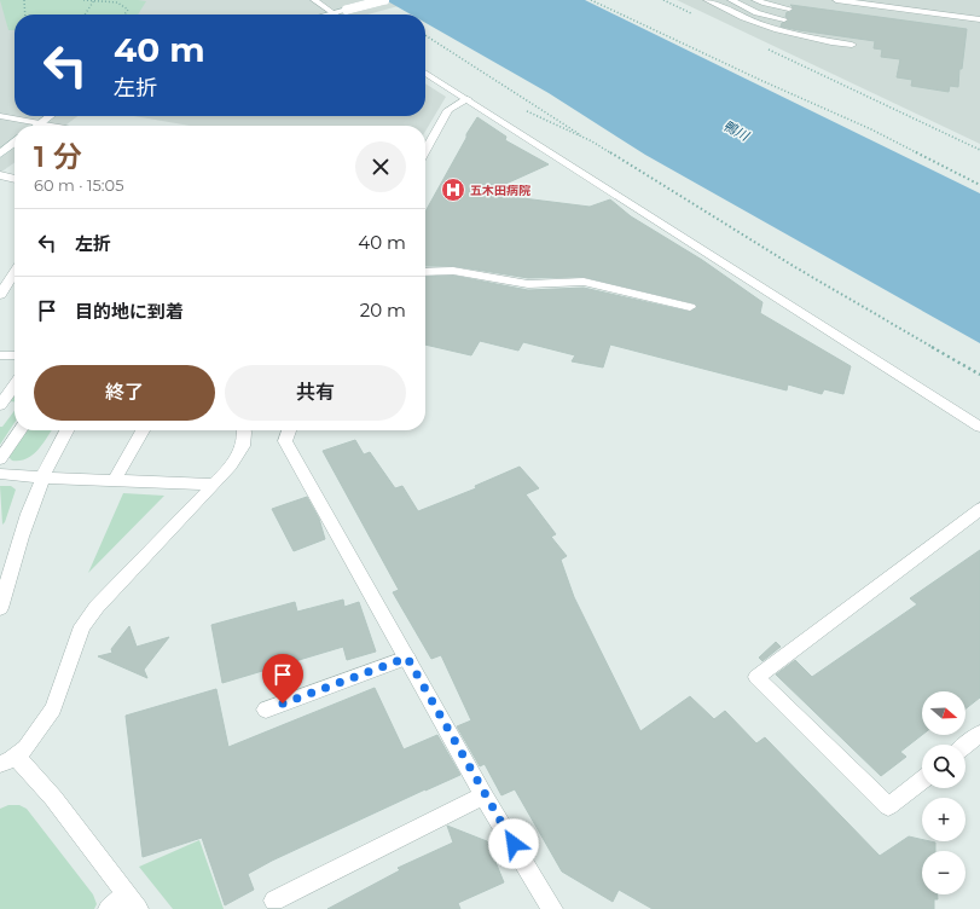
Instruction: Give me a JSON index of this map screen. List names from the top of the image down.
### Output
{
  "water": ["鴨川"],
  "places": {
    "hospital": ["五木田病院"]
  },
  "north": "right",
  "page": {
    "turn": ["40 m", "左折"],
    "heading": ["1 分", "60 m · 15:05"],
    "list": [
      {
        "name": "左折",
        "value": "40 m"
      },
      {
        "name": "目的地に到着",
        "value": "20 m"
      }
    ],
    "buttons": ["終了", "共有"],
    "map_buttons": ["+", "−"]
  }
}
